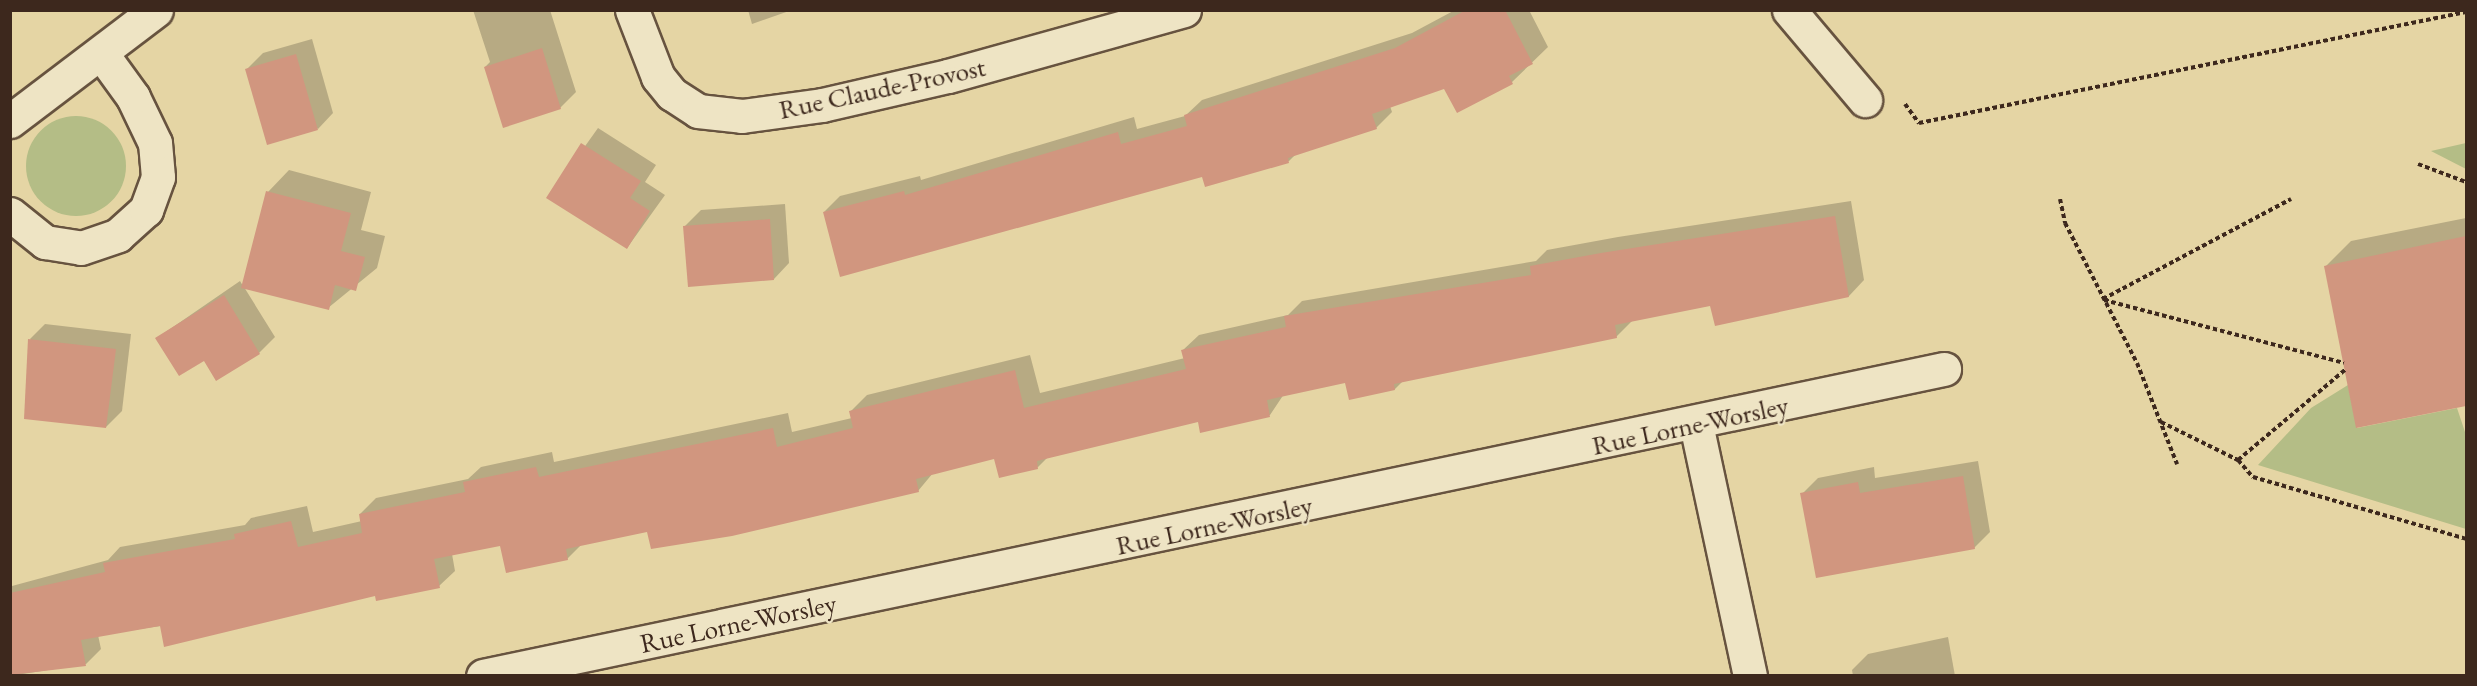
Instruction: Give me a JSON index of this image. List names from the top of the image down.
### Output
{
  "streets": {
    "street": ["Rue Claude-Provost", "Rue Lorne-Worsley"]
  }
}
